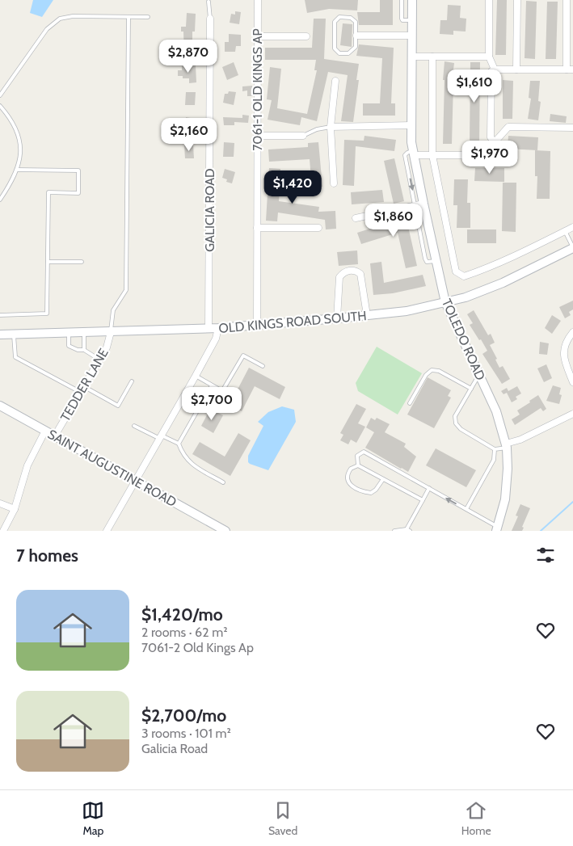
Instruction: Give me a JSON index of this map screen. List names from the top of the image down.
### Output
{
  "streets": {
    "street": [
      "7061-1 OLD KINGS AP",
      "GALICIA ROAD",
      "OLD KINGS ROAD SOUTH",
      "TOLEDO ROAD",
      "TEDDER LANE",
      "SAINT AUGUSTINE ROAD"
    ]
  },
  "crossings": [
    ["7061-1 OLD KINGS AP", "OLD KINGS ROAD SOUTH"],
    ["GALICIA ROAD", "OLD KINGS ROAD SOUTH"],
    ["OLD KINGS ROAD SOUTH", "TOLEDO ROAD"],
    ["OLD KINGS ROAD SOUTH", "TEDDER LANE"],
    ["TEDDER LANE", "SAINT AUGUSTINE ROAD"]
  ],
  "page": {
    "price": [
      "$2,870",
      "$1,610",
      "$2,160",
      "$1,970",
      "$1,420",
      "$1,860",
      "$2,700"
    ],
    "heading": "7 homes",
    "list": [
      {
        "name": "$1,420/mo",
        "note": "2 rooms · 62 m² · 7061-2 Old Kings Ap"
      },
      {
        "name": "$2,700/mo",
        "note": "3 rooms · 101 m² · Galicia Road"
      }
    ],
    "tabs": ["Map", "Saved", "Home"]
  }
}
